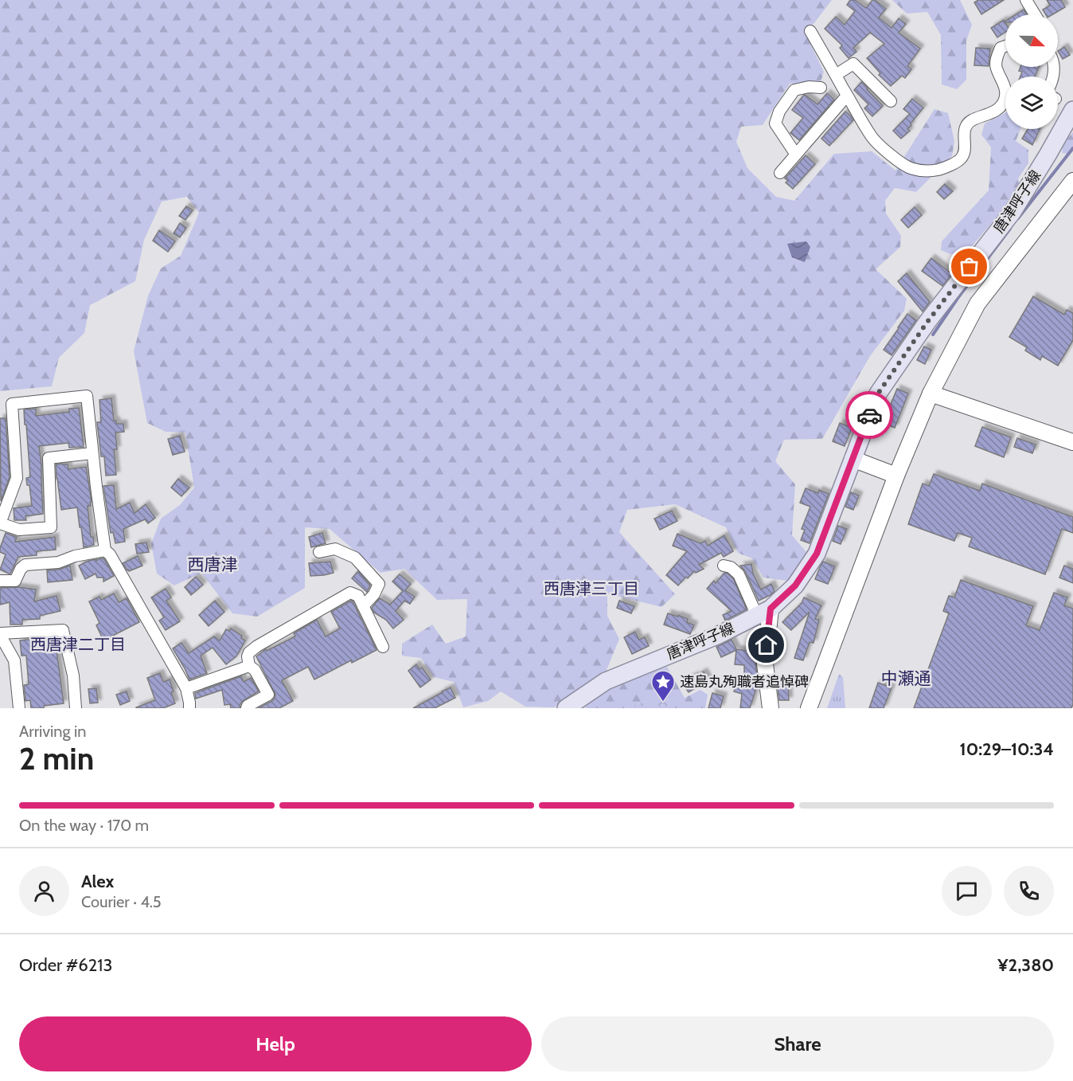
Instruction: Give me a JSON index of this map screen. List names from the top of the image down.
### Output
{
  "streets": {
    "main road": ["唐津呼子線"]
  },
  "districts": [
    "西唐津",
    "西唐津三丁目",
    "西唐津二丁目",
    "中瀬通"
  ],
  "places": {
    "place": ["速島丸殉職者追悼碑"]
  },
  "north": "right",
  "page": {
    "heading": ["2 min", "Arriving in", "10:29–10:34"],
    "panel": [
      "Alex",
      "Courier · 4.5",
      "Order #6213",
      "¥2,380"
    ],
    "bar": "On the way · 170 m",
    "buttons": ["Help", "Share"]
  }
}
